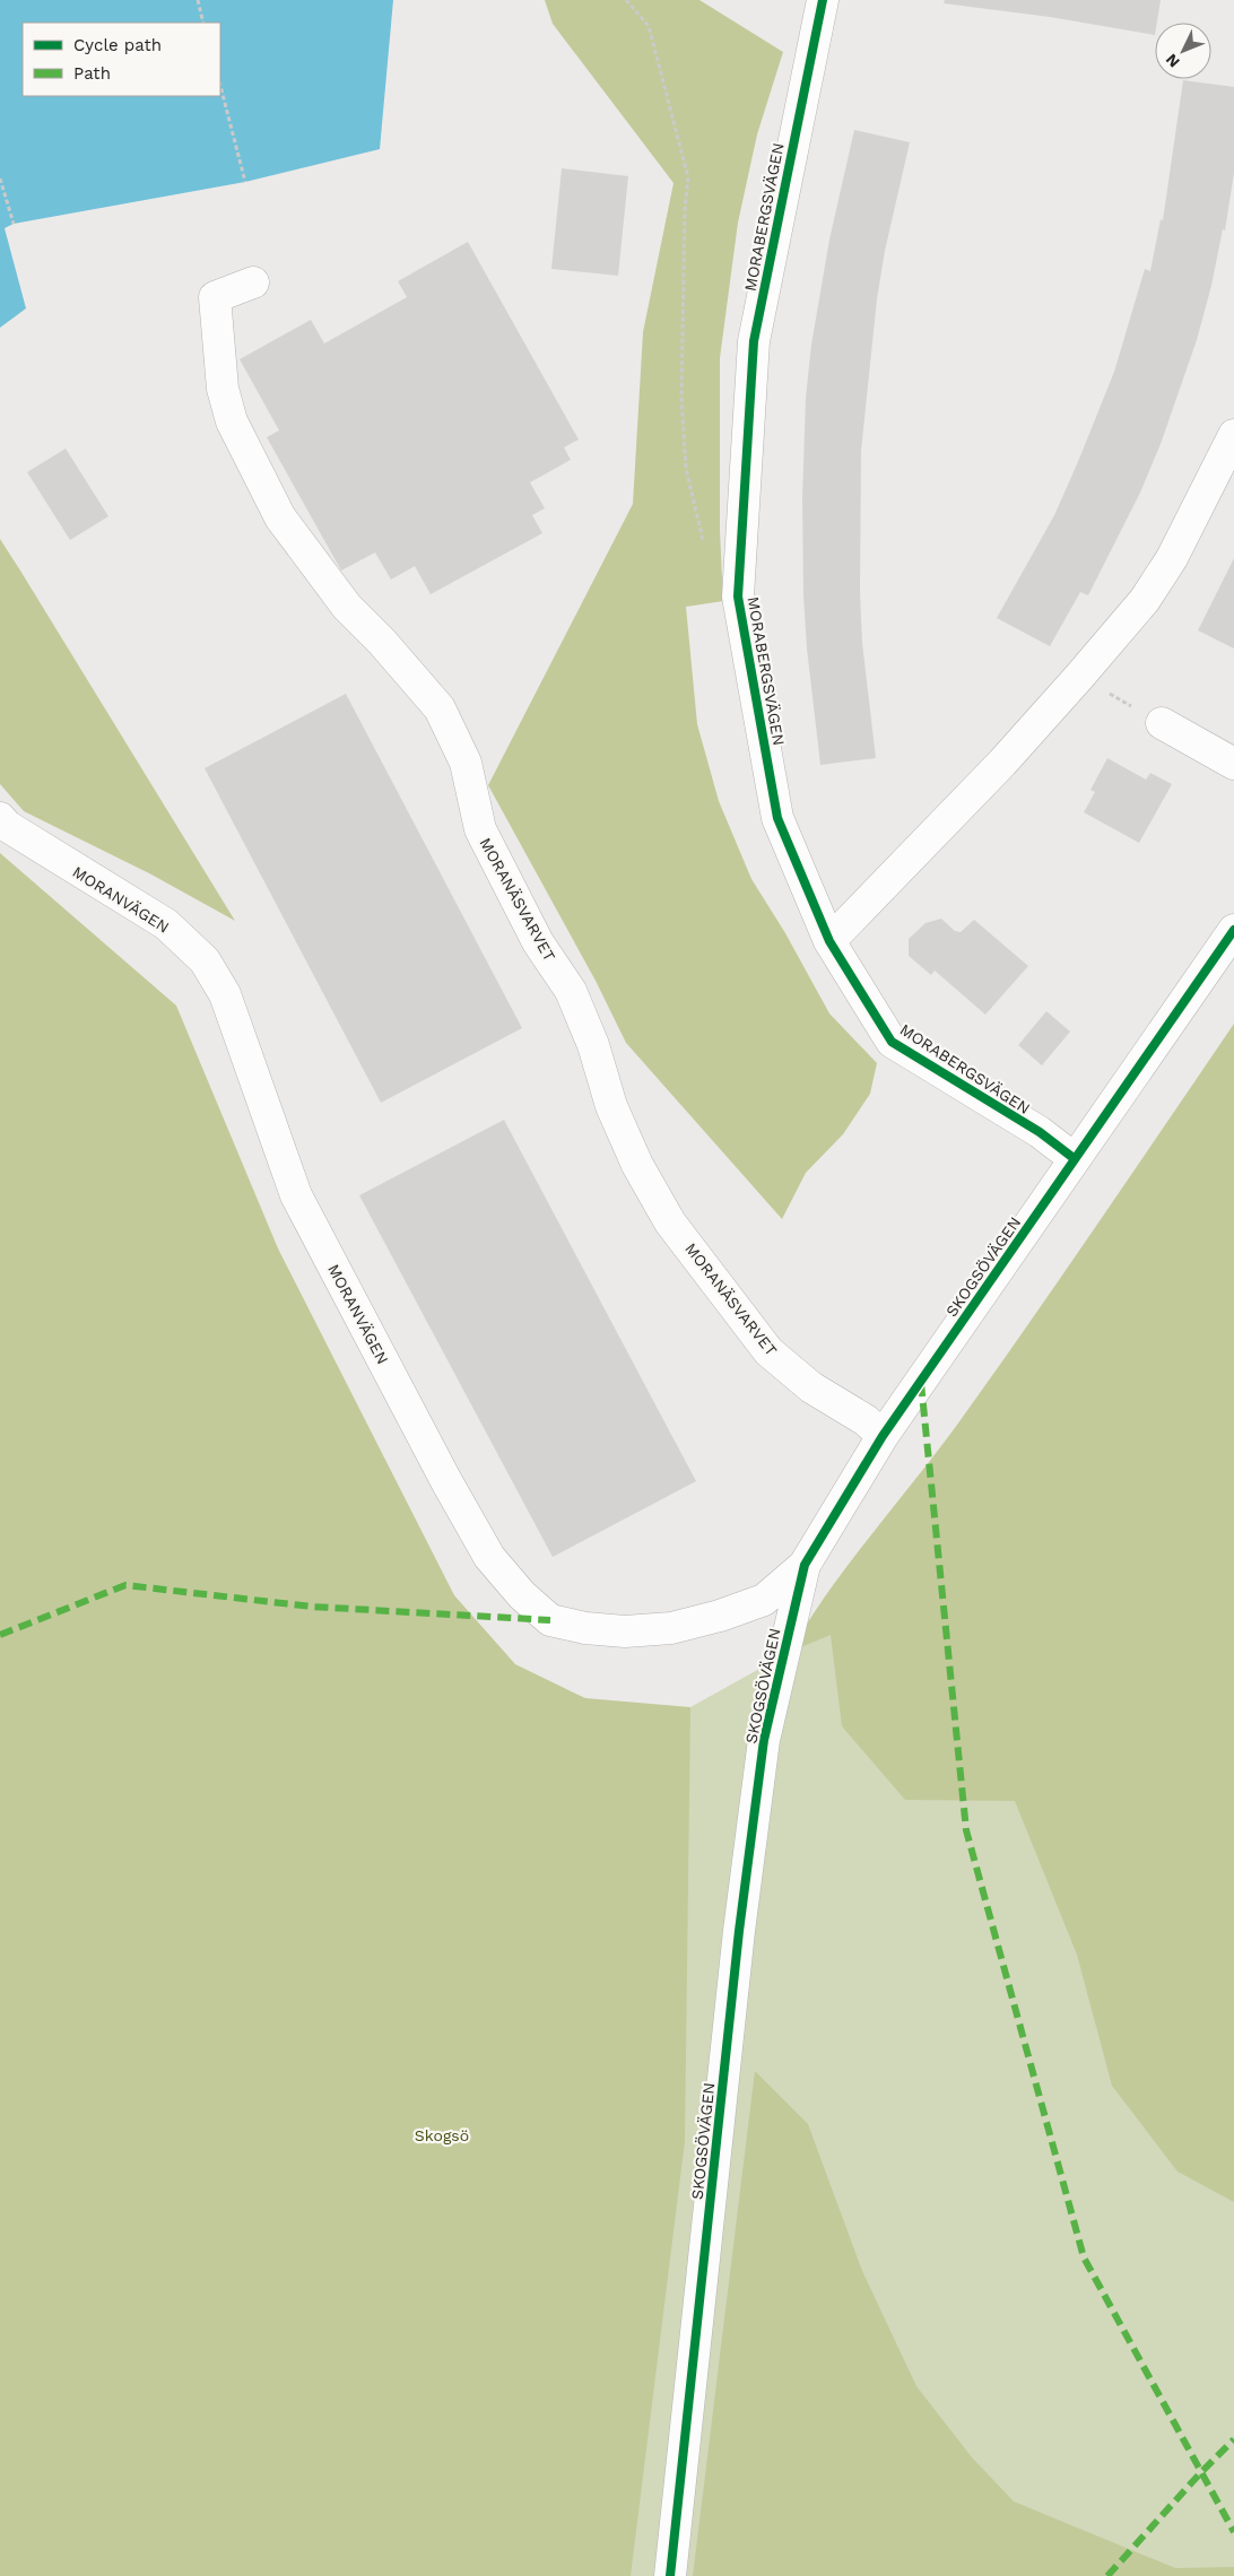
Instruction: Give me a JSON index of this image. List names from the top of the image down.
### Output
{
  "streets": {
    "street": [
      "MORABERGSVÄGEN",
      "MORANVÄGEN",
      "MORANÄSVARVET",
      "SKOGSÖVÄGEN"
    ]
  },
  "crossings": [
    ["MORABERGSVÄGEN", "SKOGSÖVÄGEN"],
    ["MORANVÄGEN", "SKOGSÖVÄGEN"],
    ["MORANÄSVARVET", "SKOGSÖVÄGEN"]
  ],
  "parks": ["Skogsö"],
  "legend": ["Cycle path", "Path"],
  "north": "bottom left"
}
